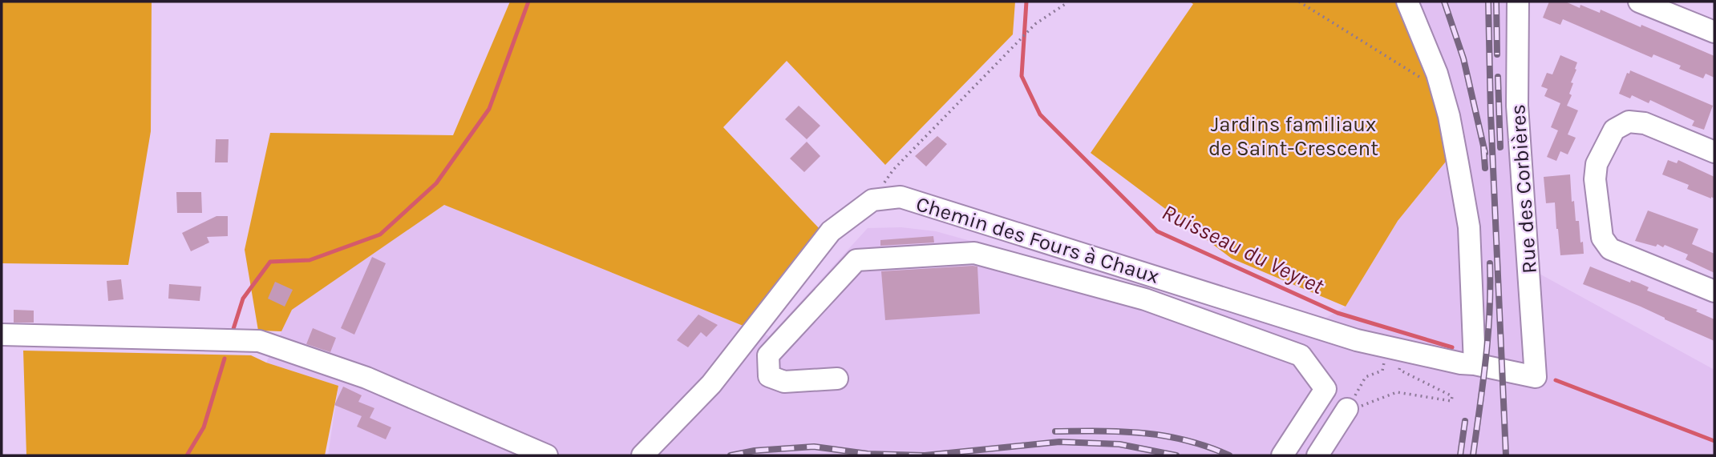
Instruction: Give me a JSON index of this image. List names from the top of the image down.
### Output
{
  "streets": {
    "street": ["Rue des Corbières", "Chemin des Fours à Chaux"]
  },
  "crossings": [
    ["Rue des Corbières", "Chemin des Fours à Chaux"]
  ],
  "water": ["Ruisseau du Veyret"],
  "parks": ["Jardins familiaux de Saint-Crescent"]
}
